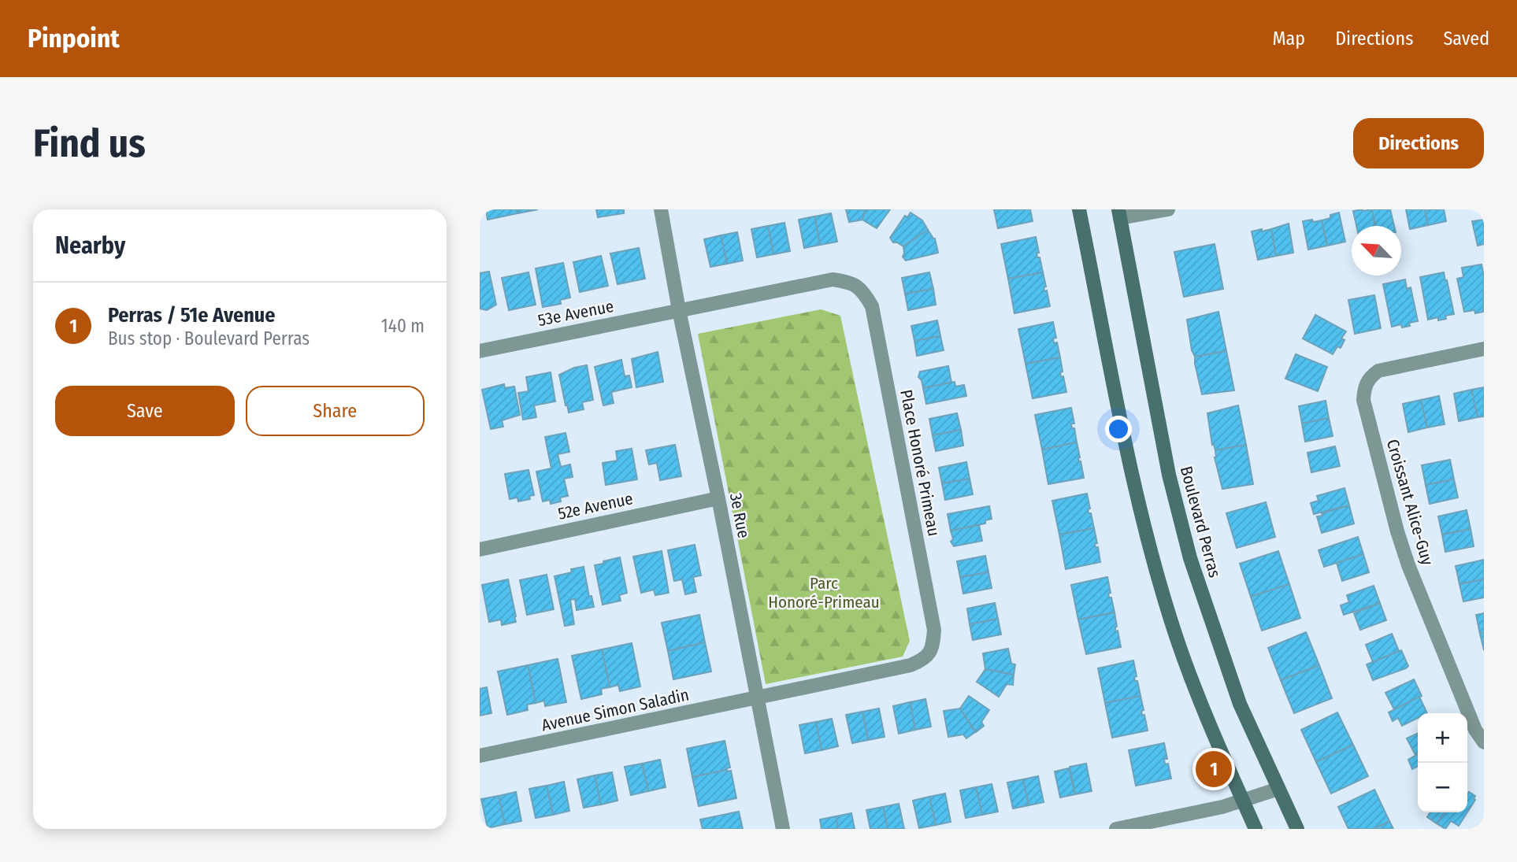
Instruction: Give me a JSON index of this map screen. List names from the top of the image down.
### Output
{
  "streets": {
    "main road": ["Boulevard Perras"],
    "street": [
      "53e Avenue",
      "Place Honoré Primeau",
      "Croissant Alice-Guy",
      "52e Avenue",
      "3e Rue",
      "Avenue Simon Saladin"
    ]
  },
  "crossings": [
    ["53e Avenue", "Place Honoré Primeau"],
    ["53e Avenue", "3e Rue"],
    ["Place Honoré Primeau", "3e Rue"],
    ["Place Honoré Primeau", "Avenue Simon Saladin"],
    ["52e Avenue", "3e Rue"],
    ["3e Rue", "Avenue Simon Saladin"]
  ],
  "parks": ["Parc Honoré-Primeau"],
  "north": "top left",
  "page": {
    "header": "Pinpoint",
    "nav": ["Map", "Directions", "Saved"],
    "buttons": [
      "Directions",
      ["Save", "Share"]
    ],
    "title": "Find us",
    "heading": "Nearby",
    "list": [
      {
        "mark": "1",
        "name": "Perras / 51e Avenue",
        "note": "Bus stop · Boulevard Perras",
        "value": "140 m"
      }
    ],
    "map_buttons": ["+", "−"],
    "pins": "1"
  }
}
